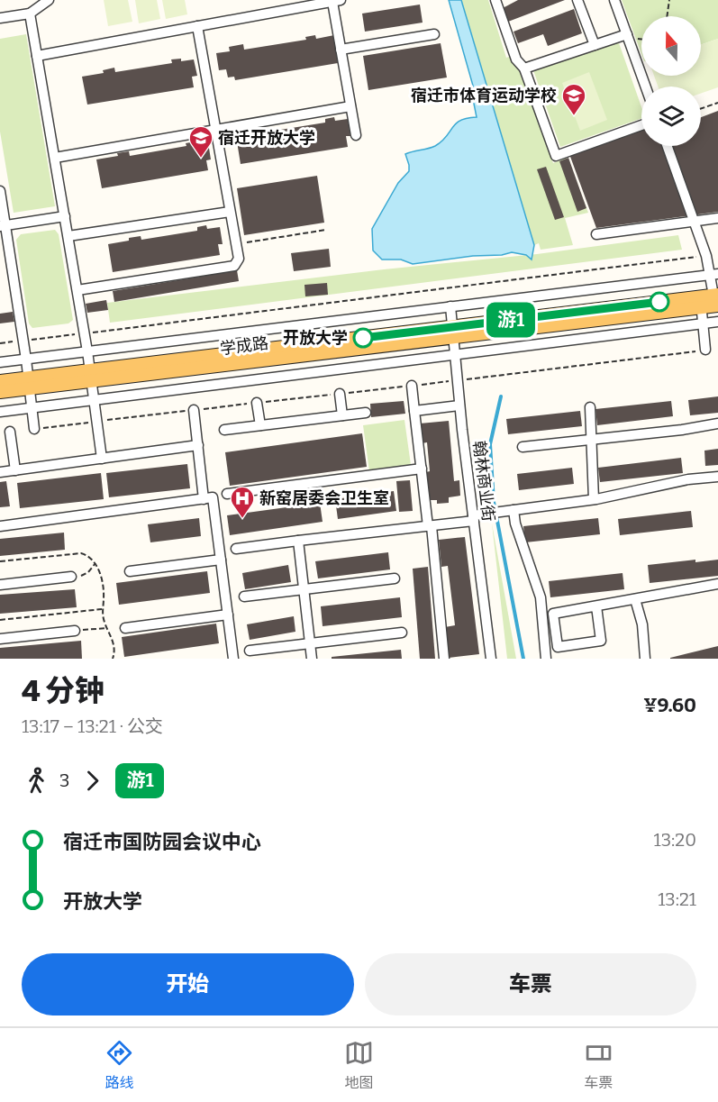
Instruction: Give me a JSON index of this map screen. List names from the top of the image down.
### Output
{
  "streets": {
    "main road": ["学成路"],
    "street": ["翰林商业街"]
  },
  "crossings": [
    ["学成路", "翰林商业街"]
  ],
  "places": {
    "school or university": ["宿迁市体育运动学校", "宿迁开放大学"],
    "other": ["开放大学"],
    "hospital": ["新窑居委会卫生室"]
  },
  "lines": ["bus line 游1"],
  "north": "top",
  "page": {
    "on_map": "游1",
    "heading": ["4 分钟", "13:17 – 13:21 · 公交", "¥9.60"],
    "legs": ["3", "游1"],
    "list": [
      {
        "name": "宿迁市国防园会议中心",
        "value": "13:20"
      },
      {
        "name": "开放大学",
        "value": "13:21"
      }
    ],
    "buttons": ["开始", "车票"],
    "tabs": ["路线", "地图", "车票"]
  }
}
